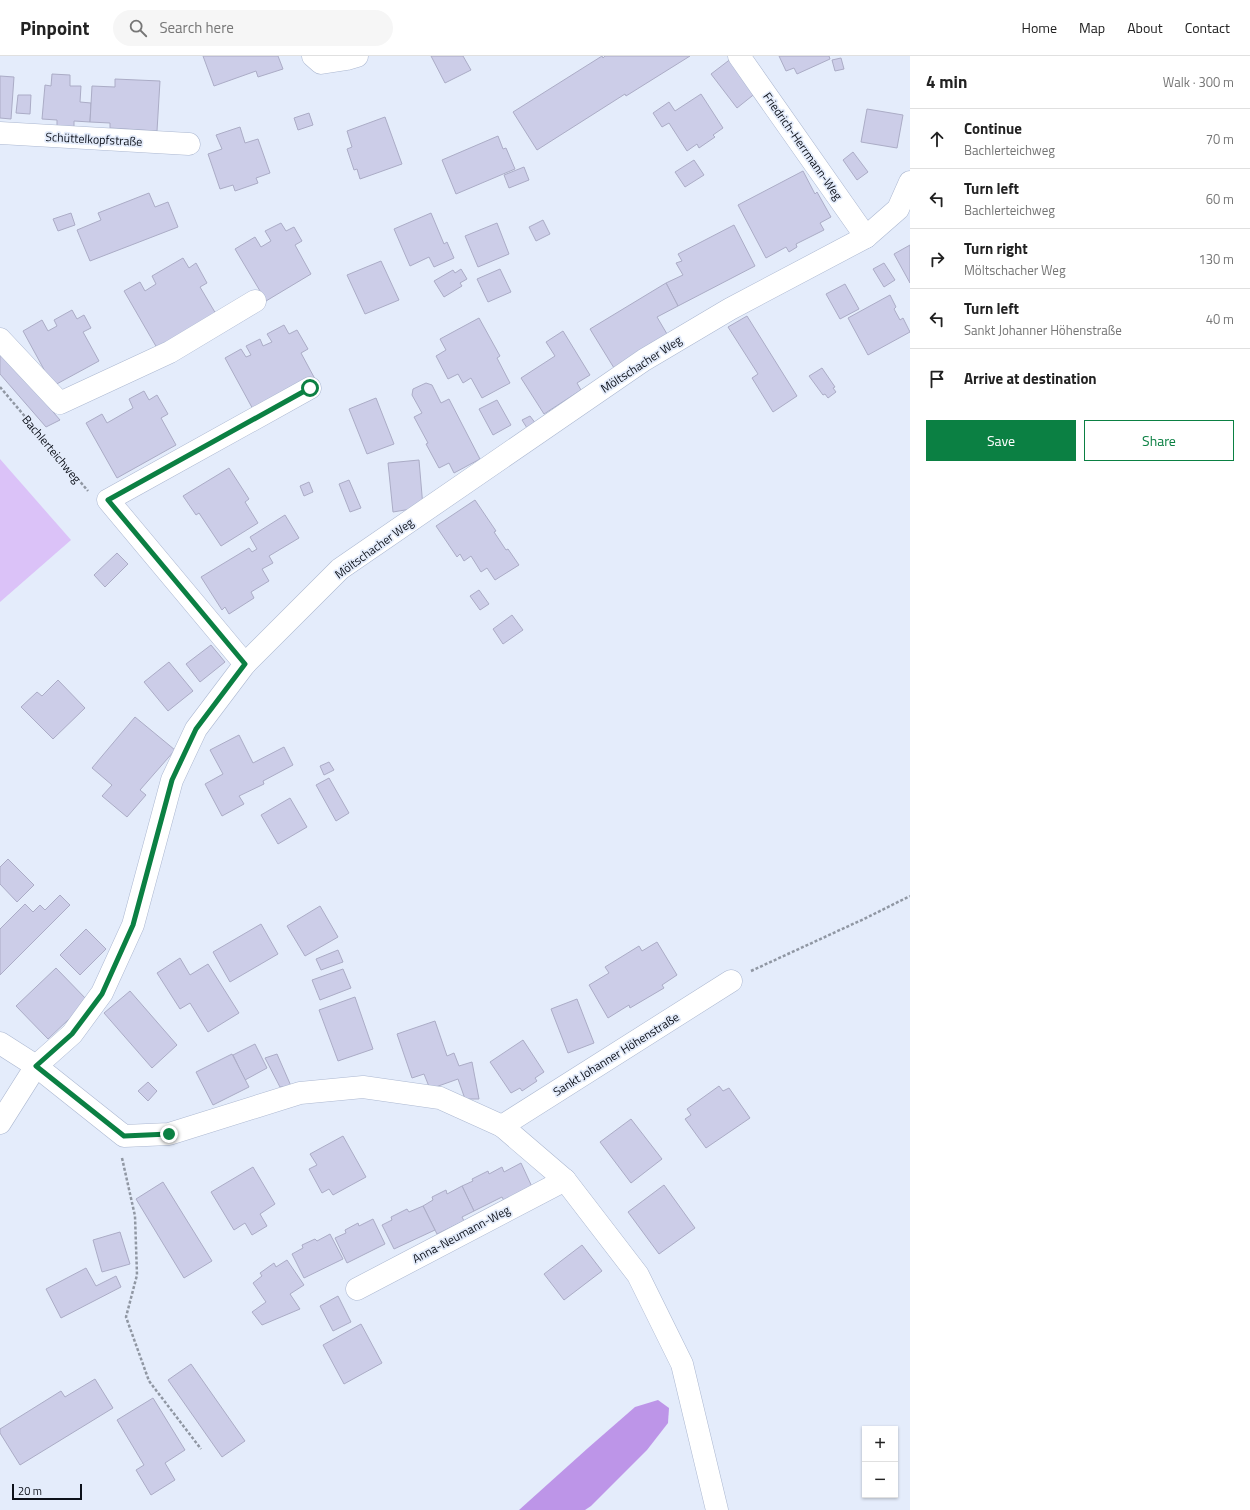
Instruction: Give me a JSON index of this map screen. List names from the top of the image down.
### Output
{
  "streets": {
    "street": [
      "Schüttelkopfstraße",
      "Friedrich-Herrmann-Weg",
      "Möltschacher Weg",
      "Sankt Johanner Höhenstraße",
      "Anna-Neumann-Weg"
    ],
    "path": ["Bachlerteichweg"]
  },
  "crossings": [
    ["Friedrich-Herrmann-Weg", "Möltschacher Weg"]
  ],
  "scale_bar": "20 m",
  "page": {
    "header": "Pinpoint",
    "search": "Search here",
    "nav": [
      "Home",
      "Map",
      "About",
      "Contact"
    ],
    "heading": ["4 min", "Walk · 300 m"],
    "list": [
      ["Continue", "Bachlerteichweg", "70 m"],
      ["Turn left", "Bachlerteichweg", "60 m"],
      ["Turn right", "Möltschacher Weg", "130 m"],
      ["Turn left", "Sankt Johanner Höhenstraße", "40 m"],
      "Arrive at destination"
    ],
    "buttons": ["Save", "Share"],
    "map_buttons": ["+", "−"],
    "scale": "20 m"
  }
}
